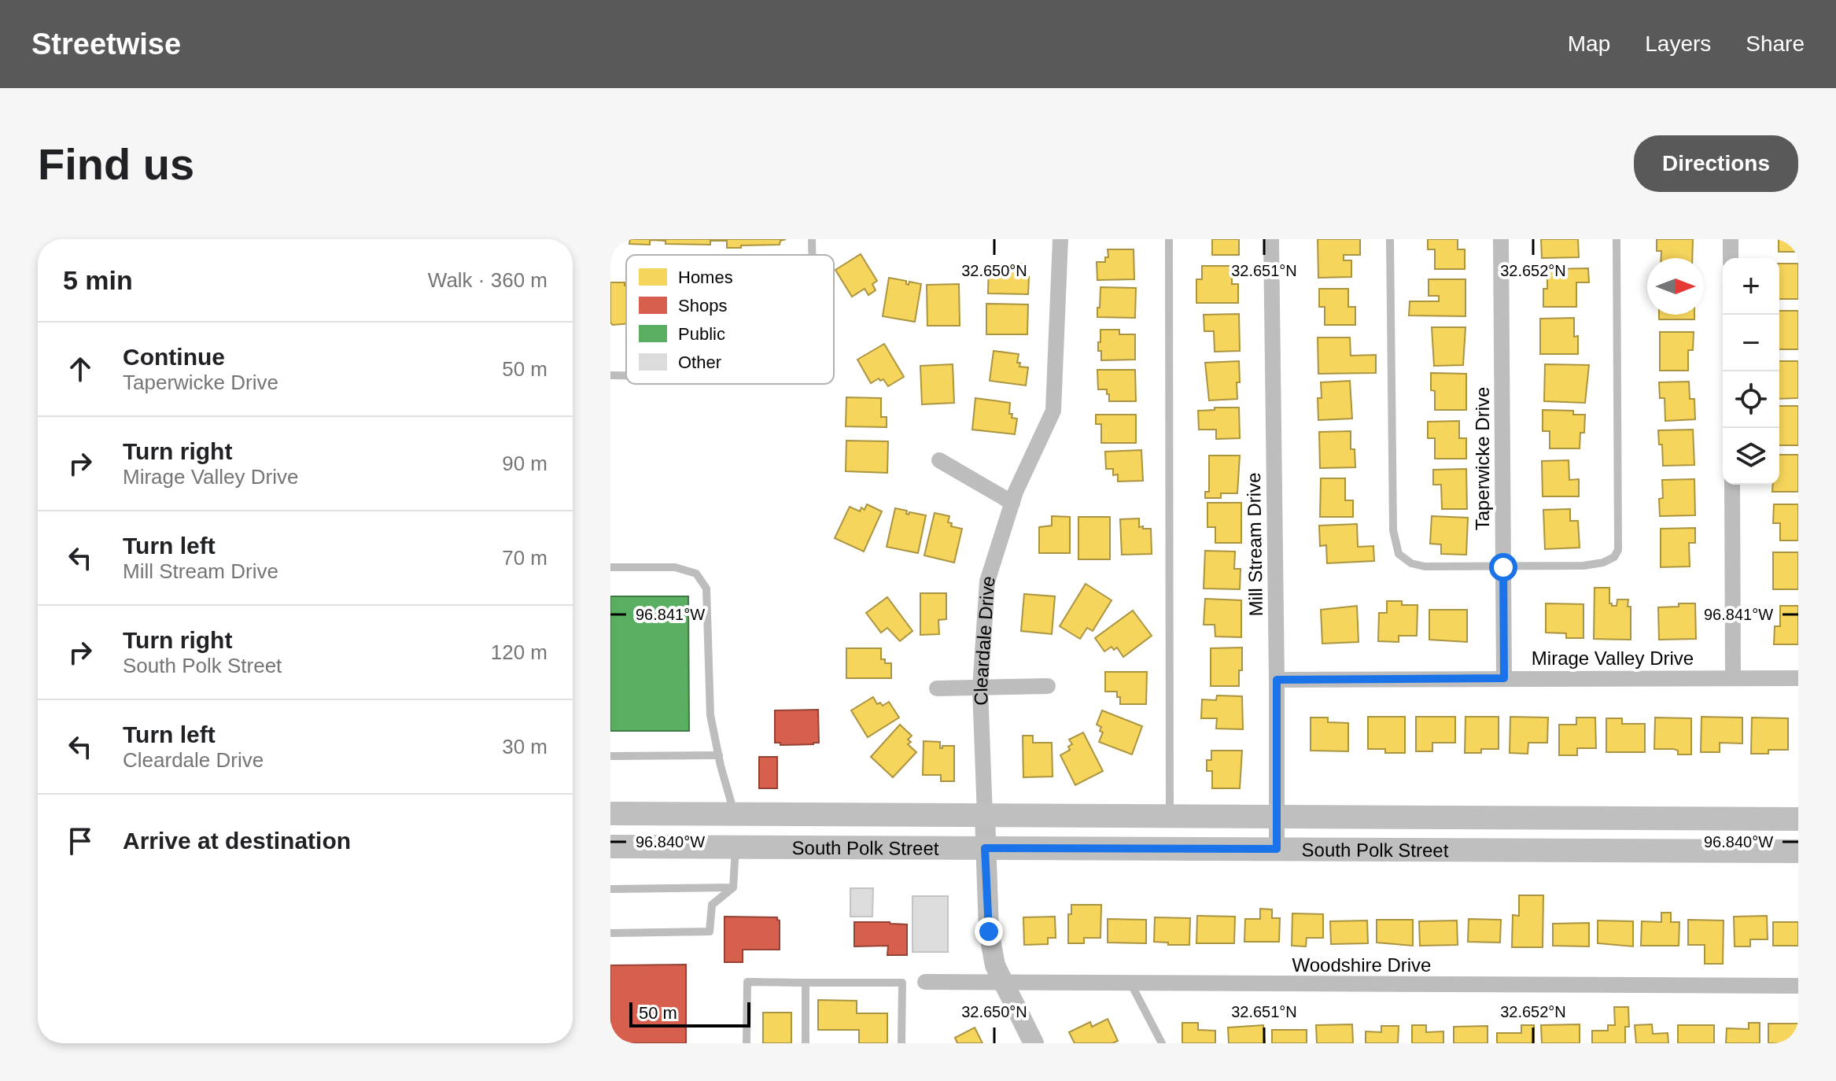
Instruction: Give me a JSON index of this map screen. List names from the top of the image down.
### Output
{
  "streets": {
    "main road": ["South Polk Street"],
    "street": [
      "Taperwicke Drive",
      "Mill Stream Drive",
      "Cleardale Drive",
      "Mirage Valley Drive",
      "Woodshire Drive"
    ]
  },
  "crossings": [
    ["Taperwicke Drive", "Mirage Valley Drive"],
    ["Mill Stream Drive", "Mirage Valley Drive"],
    ["Mill Stream Drive", "South Polk Street"],
    ["Cleardale Drive", "South Polk Street"],
    ["Cleardale Drive", "Woodshire Drive"]
  ],
  "legend": [
    "Homes",
    "Shops",
    "Public",
    "Other"
  ],
  "scale_bar": "50 m",
  "north": "right",
  "page": {
    "header": "Streetwise",
    "nav": ["Map", "Layers", "Share"],
    "buttons": "Directions",
    "title": "Find us",
    "heading": ["5 min", "Walk · 360 m"],
    "map_buttons": ["+", "−"],
    "list": [
      ["Continue", "Taperwicke Drive", "50 m"],
      ["Turn right", "Mirage Valley Drive", "90 m"],
      ["Turn left", "Mill Stream Drive", "70 m"],
      ["Turn right", "South Polk Street", "120 m"],
      ["Turn left", "Cleardale Drive", "30 m"],
      "Arrive at destination"
    ],
    "scale": "50 m"
  },
  "coordinates": [
    "32.650°N",
    "32.651°N",
    "32.652°N",
    "96.841°W",
    "96.840°W"
  ]
}
